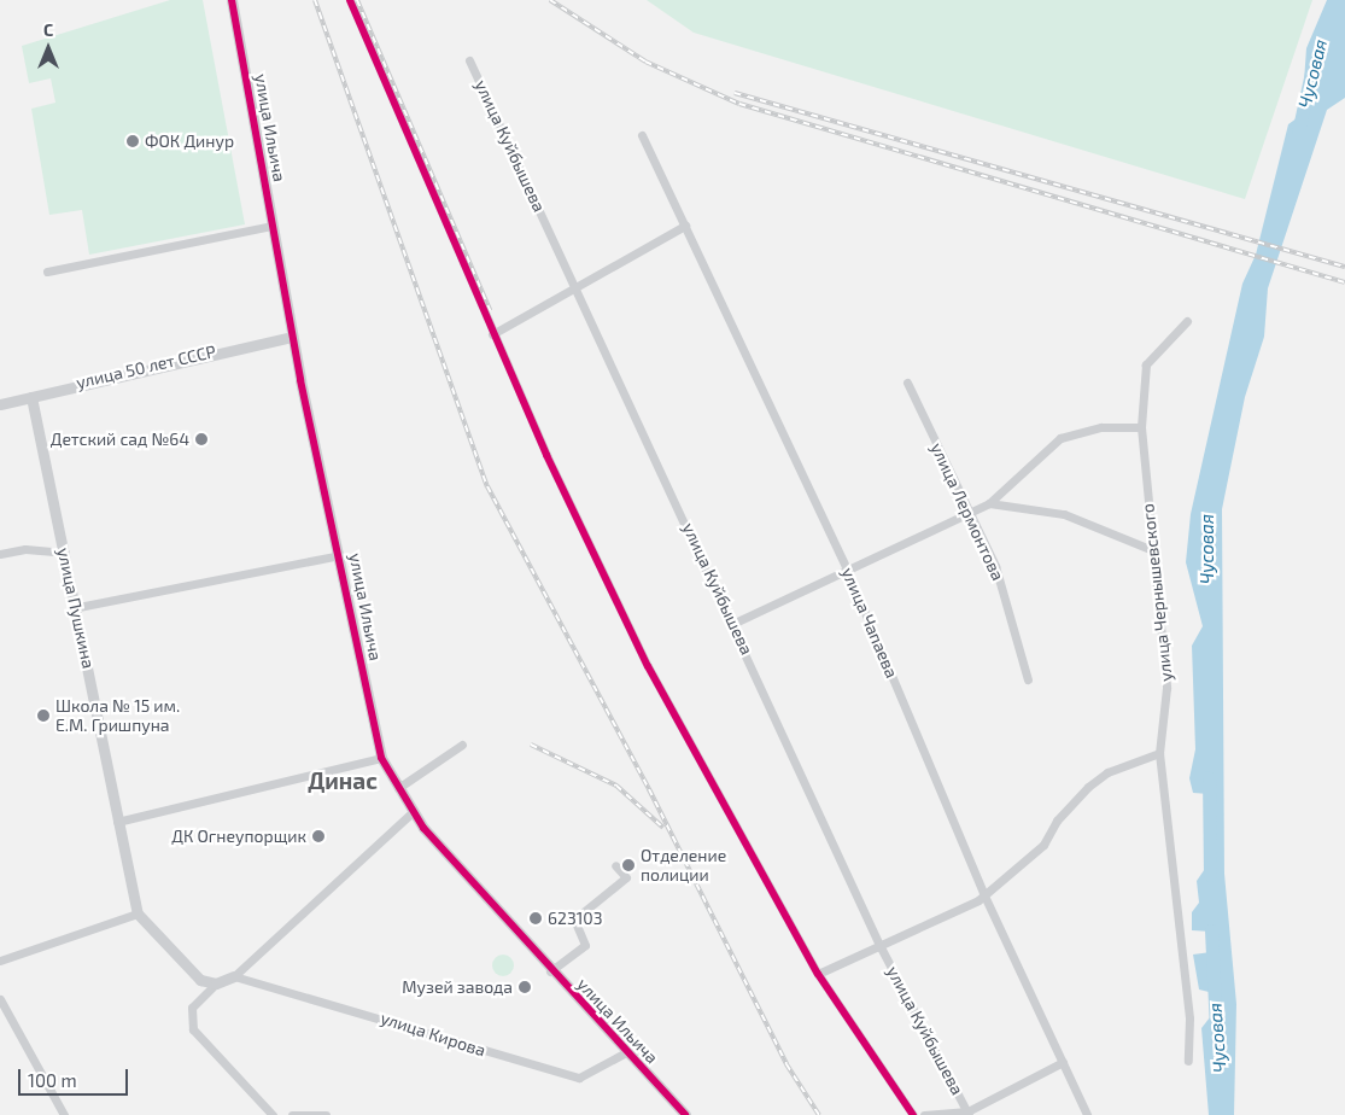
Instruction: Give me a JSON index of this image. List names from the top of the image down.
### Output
{
  "streets": {
    "street": [
      "улица Ильича",
      "улица Куйбышева",
      "улица 50 лет СССР",
      "улица Лермонтова",
      "улица Чернышевского",
      "улица Пушкина",
      "улица Чапаева",
      "улица Кирова"
    ]
  },
  "crossings": [
    ["улица Ильича", "улица 50 лет СССР"],
    ["улица Ильича", "улица Кирова"],
    ["улица 50 лет СССР", "улица Пушкина"]
  ],
  "districts": ["Динас"],
  "water": ["Чусовая"],
  "places": [
    "ФОК Динур",
    "Детский сад №64",
    "Школа № 15 им. Е.М. Гришпуна",
    "ДК Огнеупорщик",
    "Отделение полиции",
    "623103",
    "Музей завода"
  ],
  "scale_bar": "100 m",
  "north": "top"
}
